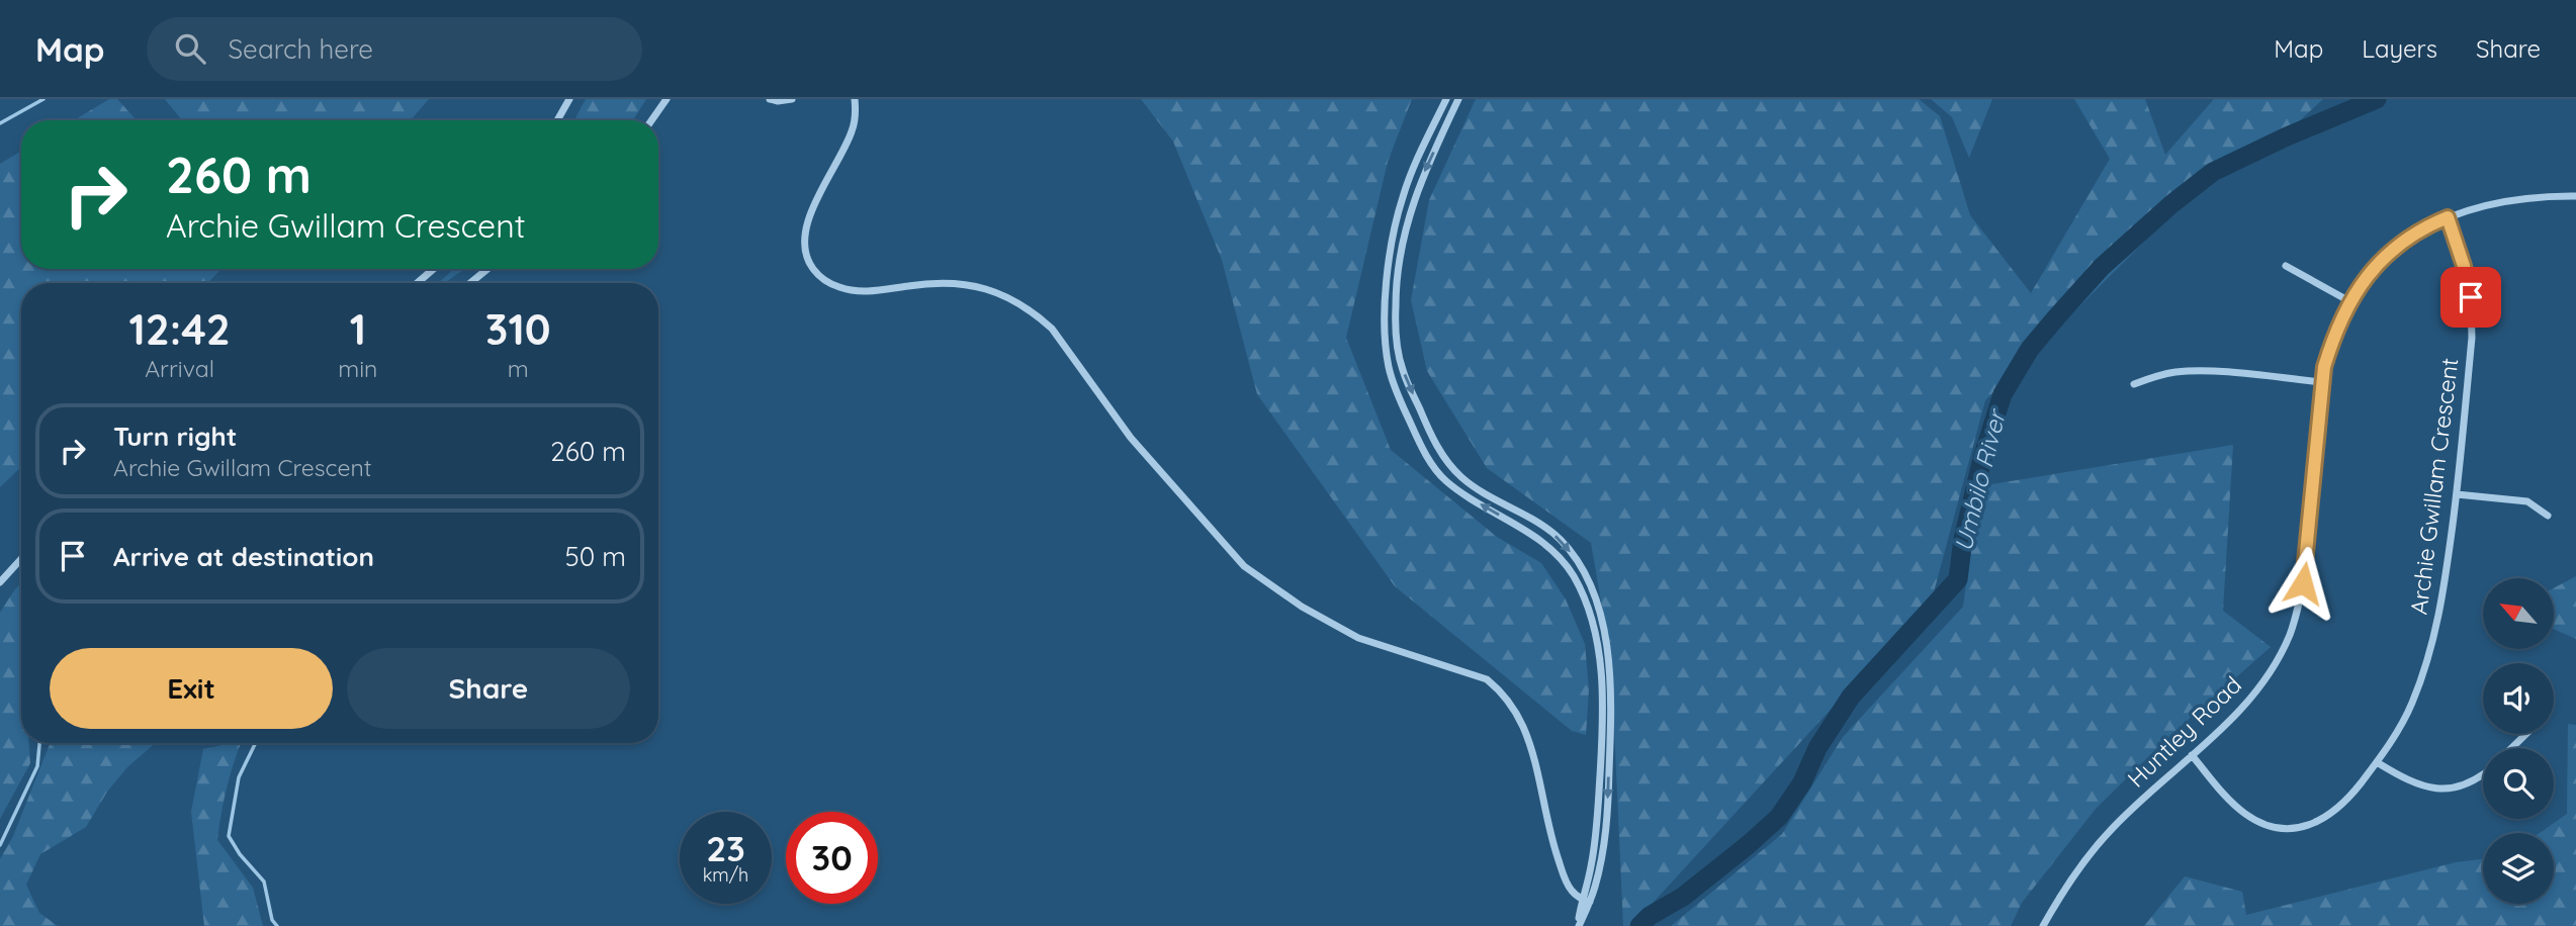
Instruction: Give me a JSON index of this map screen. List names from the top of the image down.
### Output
{
  "streets": {
    "street": ["Archie Gwillam Crescent", "Huntley Road"]
  },
  "crossings": [
    ["Archie Gwillam Crescent", "Huntley Road"]
  ],
  "water": ["Umbilo River"],
  "north": "top left",
  "page": {
    "header": "Map",
    "search": "Search here",
    "nav": ["Map", "Layers", "Share"],
    "turn": ["260 m", "Archie Gwillam Crescent"],
    "eta": [
      "12:42",
      "Arrival",
      "1",
      "min",
      "310",
      "m"
    ],
    "list": [
      {
        "name": "Turn right",
        "note": "Archie Gwillam Crescent",
        "value": "260 m"
      },
      {
        "name": "Arrive at destination",
        "value": "50 m"
      }
    ],
    "buttons": ["Exit", "Share"],
    "speed": "23 km/h",
    "limit": "30"
  }
}
